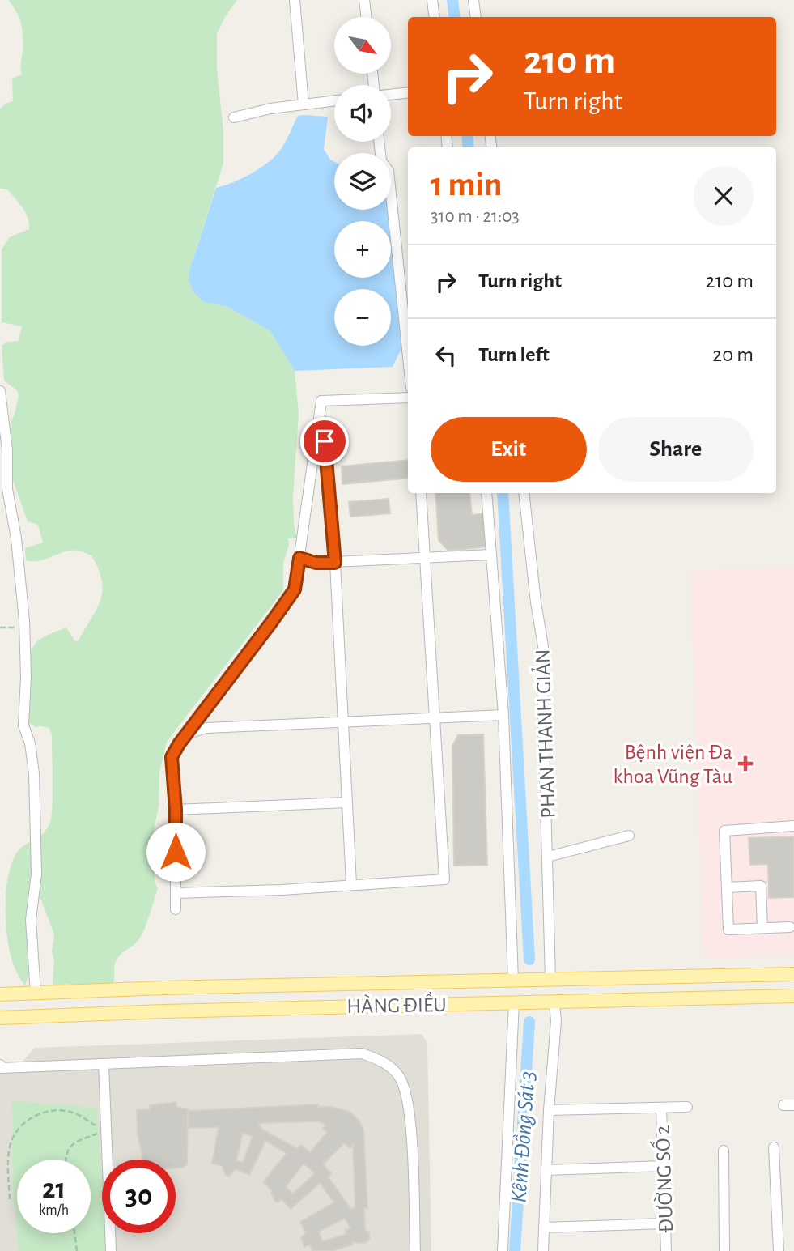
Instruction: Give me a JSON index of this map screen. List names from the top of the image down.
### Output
{
  "streets": {
    "main road": ["HÀNG ĐIỀU"],
    "street": ["PHAN THANH GIẢN", "ĐƯỜNG SỐ 2"]
  },
  "crossings": [
    ["PHAN THANH GIẢN", "HÀNG ĐIỀU"]
  ],
  "water": ["Kênh Đồng Sát 3"],
  "places": {
    "health": ["Bệnh viện Đa khoa Vũng Tàu"]
  },
  "north": "bottom right",
  "page": {
    "map_buttons": ["+", "−"],
    "turn": ["210 m", "Turn right"],
    "heading": ["1 min", "310 m · 21:03"],
    "list": [
      {
        "name": "Turn right",
        "value": "210 m"
      },
      {
        "name": "Turn left",
        "value": "20 m"
      }
    ],
    "buttons": ["Exit", "Share"],
    "speed": "21 km/h",
    "limit": "30"
  }
}
